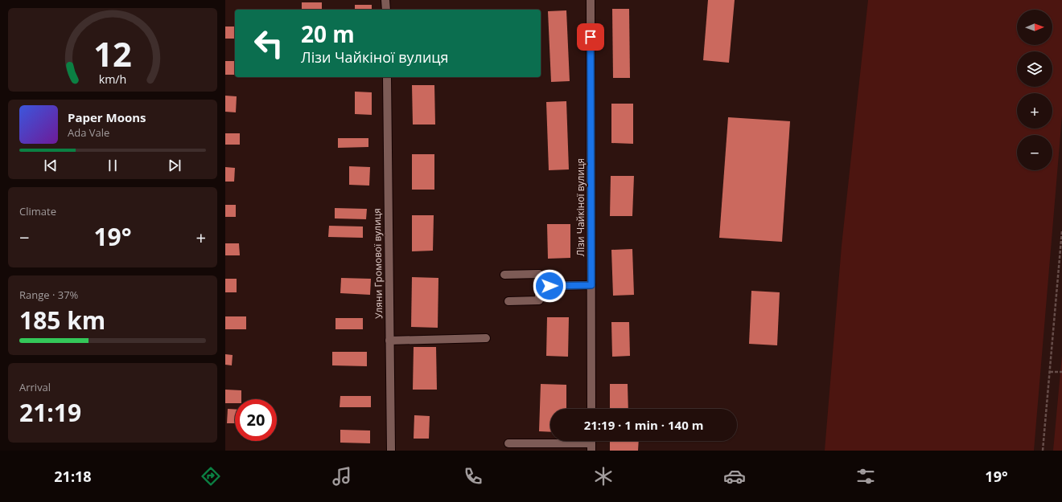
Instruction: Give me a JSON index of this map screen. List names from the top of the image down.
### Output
{
  "streets": {
    "street": ["Лізи Чайкіної вулиця", "Уляни Громової вулиця"]
  },
  "north": "right",
  "page": {
    "map_buttons": ["+", "−"],
    "turn": ["20 m", "Лізи Чайкіної вулиця"],
    "song": ["Paper Moons", "Ada Vale"],
    "tile": [
      "Climate",
      ["Range · 37%", "185 km"],
      ["Arrival", "21:19"]
    ],
    "heat": ["−", "19°", "+"],
    "limit": "20",
    "trip": "21:19 · 1 min · 140 m",
    "tabs": ["21:18", "19°"],
    "gauge": ["12", "km/h"]
  }
}
